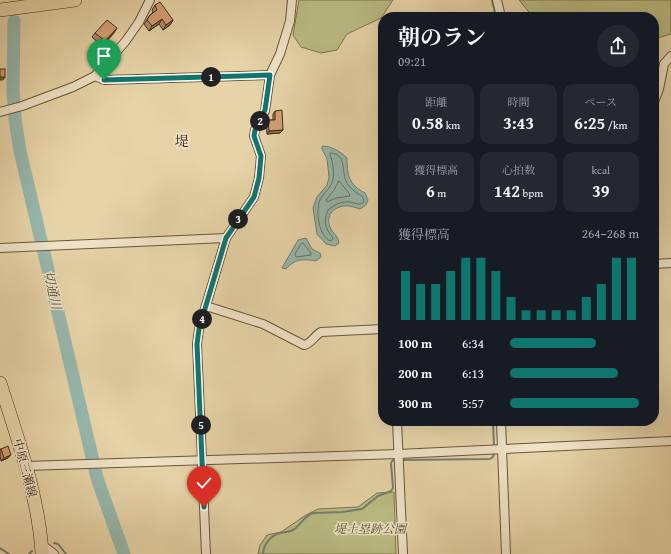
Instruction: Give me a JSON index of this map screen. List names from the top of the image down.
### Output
{
  "streets": {
    "main road": ["中原三瀬線"]
  },
  "districts": ["堤"],
  "water": ["切通川"],
  "parks": ["堤土塁跡公園"],
  "page": {
    "heading": ["朝のラン", "09:21"],
    "pins": [
      "1",
      "2",
      "3",
      "4",
      "5"
    ],
    "stats": [
      ["距離", "0.58 km"],
      ["時間", "3:43"],
      ["ペース", "6:25 /km"],
      ["獲得標高", "6 m"],
      ["心拍数", "142 bpm"],
      ["kcal", "39"]
    ],
    "chart": ["獲得標高", "264–268 m"],
    "list": [
      {
        "name": "100 m",
        "note": "6:34"
      },
      {
        "name": "200 m",
        "note": "6:13"
      },
      {
        "name": "300 m",
        "note": "5:57"
      }
    ]
  }
}
